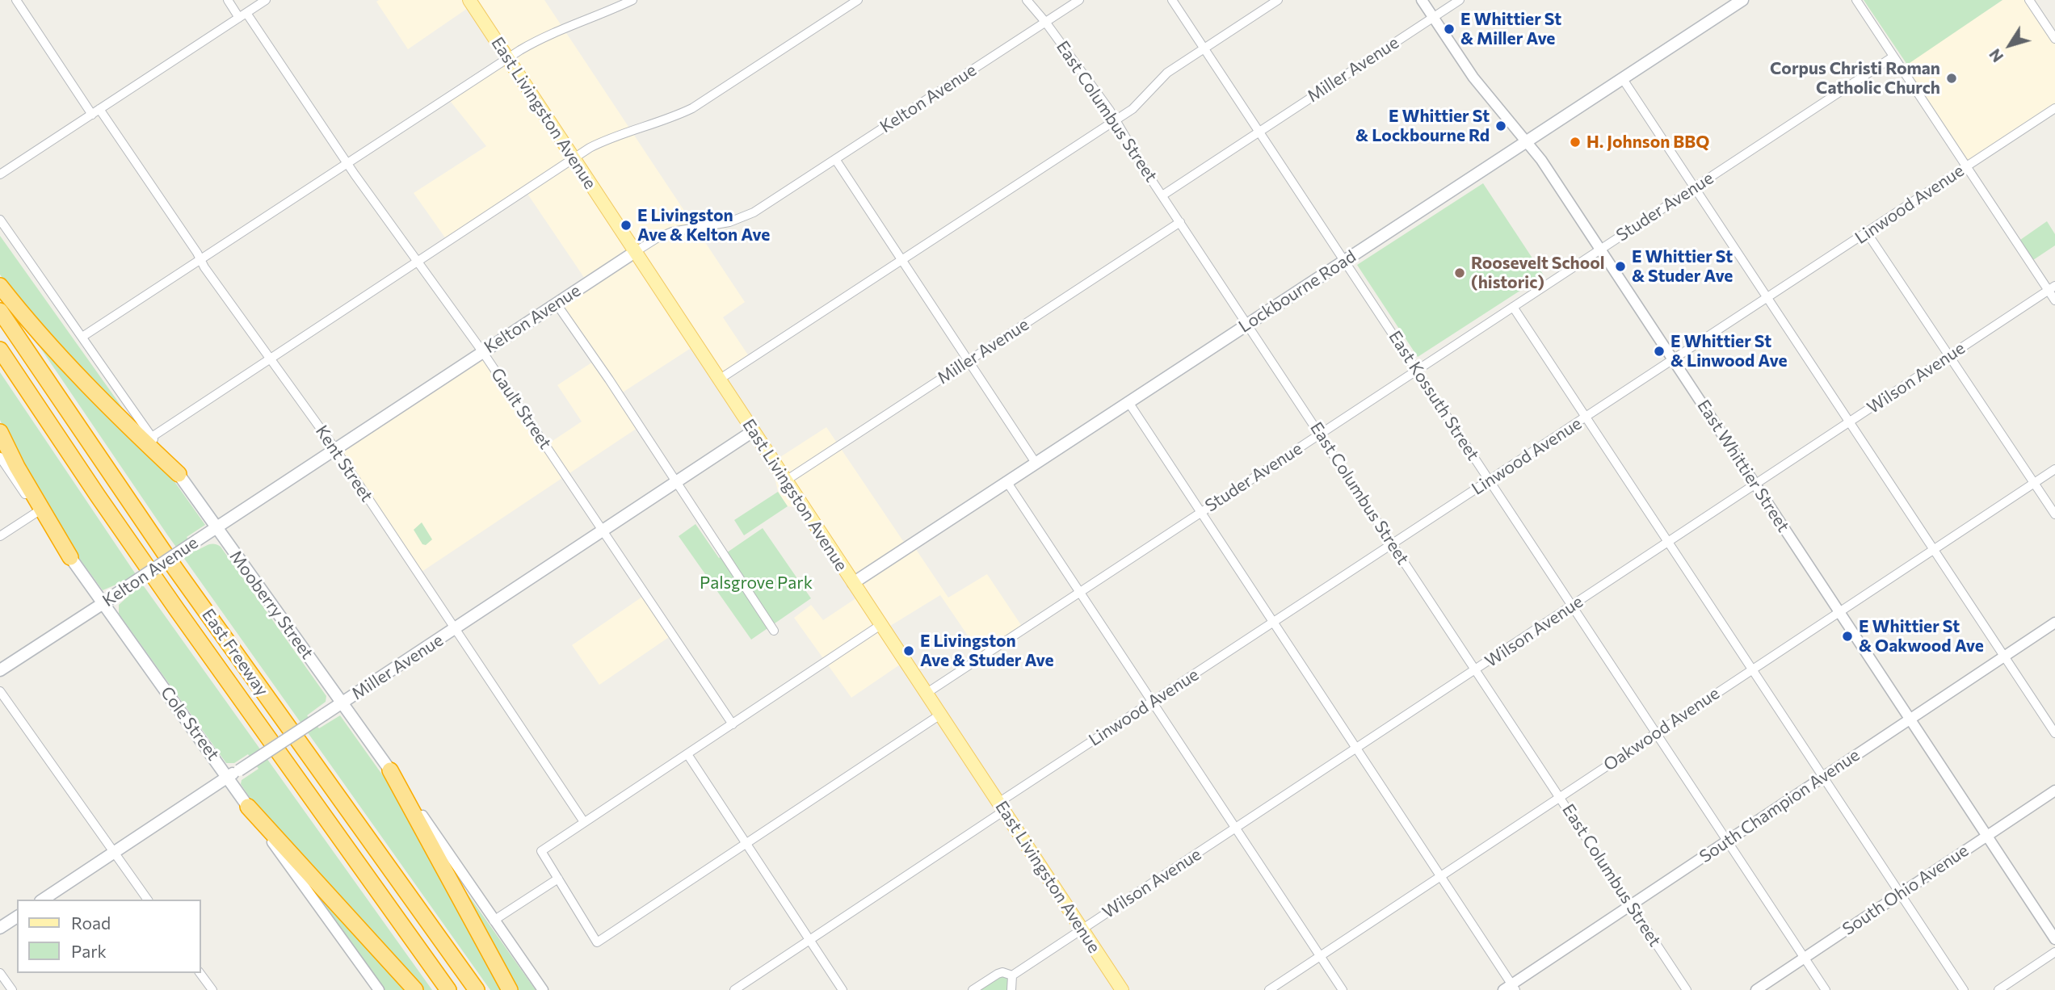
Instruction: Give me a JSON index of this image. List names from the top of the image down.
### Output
{
  "streets": {
    "highway": ["East Freeway"],
    "main road": [
      "Miller Avenue",
      "Kelton Avenue",
      "East Livingston Avenue",
      "Lockbourne Road",
      "Mooberry Street",
      "Cole Street"
    ],
    "street": [
      "East Columbus Street",
      "Linwood Avenue",
      "Studer Avenue",
      "Wilson Avenue",
      "East Kossuth Street",
      "Gault Street",
      "Kent Street",
      "East Whittier Street",
      "Oakwood Avenue",
      "South Champion Avenue",
      "South Ohio Avenue"
    ]
  },
  "crossings": [
    ["Miller Avenue", "East Columbus Street"],
    ["Miller Avenue", "East Livingston Avenue"],
    ["Miller Avenue", "East Kossuth Street"],
    ["Miller Avenue", "Gault Street"],
    ["Miller Avenue", "Kent Street"],
    ["Miller Avenue", "East Whittier Street"],
    ["Miller Avenue", "Mooberry Street"],
    ["Miller Avenue", "Cole Street"],
    ["Kelton Avenue", "East Columbus Street"],
    ["Kelton Avenue", "East Livingston Avenue"],
    ["Kelton Avenue", "Gault Street"],
    ["Kelton Avenue", "Kent Street"],
    ["Kelton Avenue", "Mooberry Street"],
    ["Kelton Avenue", "Cole Street"],
    ["East Columbus Street", "Linwood Avenue"],
    ["East Columbus Street", "Studer Avenue"],
    ["East Columbus Street", "Lockbourne Road"],
    ["East Columbus Street", "Wilson Avenue"],
    ["East Columbus Street", "Oakwood Avenue"],
    ["East Columbus Street", "South Champion Avenue"],
    ["East Livingston Avenue", "Linwood Avenue"],
    ["East Livingston Avenue", "Studer Avenue"],
    ["East Livingston Avenue", "Lockbourne Road"],
    ["East Livingston Avenue", "Wilson Avenue"],
    ["Linwood Avenue", "East Kossuth Street"],
    ["Linwood Avenue", "East Whittier Street"],
    ["Studer Avenue", "East Kossuth Street"],
    ["Studer Avenue", "East Whittier Street"],
    ["Lockbourne Road", "East Kossuth Street"],
    ["Lockbourne Road", "East Whittier Street"],
    ["Wilson Avenue", "East Kossuth Street"],
    ["Wilson Avenue", "East Whittier Street"],
    ["East Kossuth Street", "Oakwood Avenue"],
    ["East Kossuth Street", "South Champion Avenue"],
    ["East Kossuth Street", "South Ohio Avenue"],
    ["East Whittier Street", "Oakwood Avenue"],
    ["East Whittier Street", "South Champion Avenue"],
    ["East Whittier Street", "South Ohio Avenue"]
  ],
  "parks": ["Palsgrove Park"],
  "places": [
    "E Whittier St & Miller Ave",
    "Corpus Christi Roman Catholic Church",
    "E Whittier St & Lockbourne Rd",
    "H. Johnson BBQ",
    "E Livingston Ave & Kelton Ave",
    "E Whittier St & Studer Ave",
    "Roosevelt School (historic)",
    "E Whittier St & Linwood Ave",
    "E Whittier St & Oakwood Ave",
    "E Livingston Ave & Studer Ave"
  ],
  "legend": ["Road", "Park"],
  "north": "bottom left"
}
